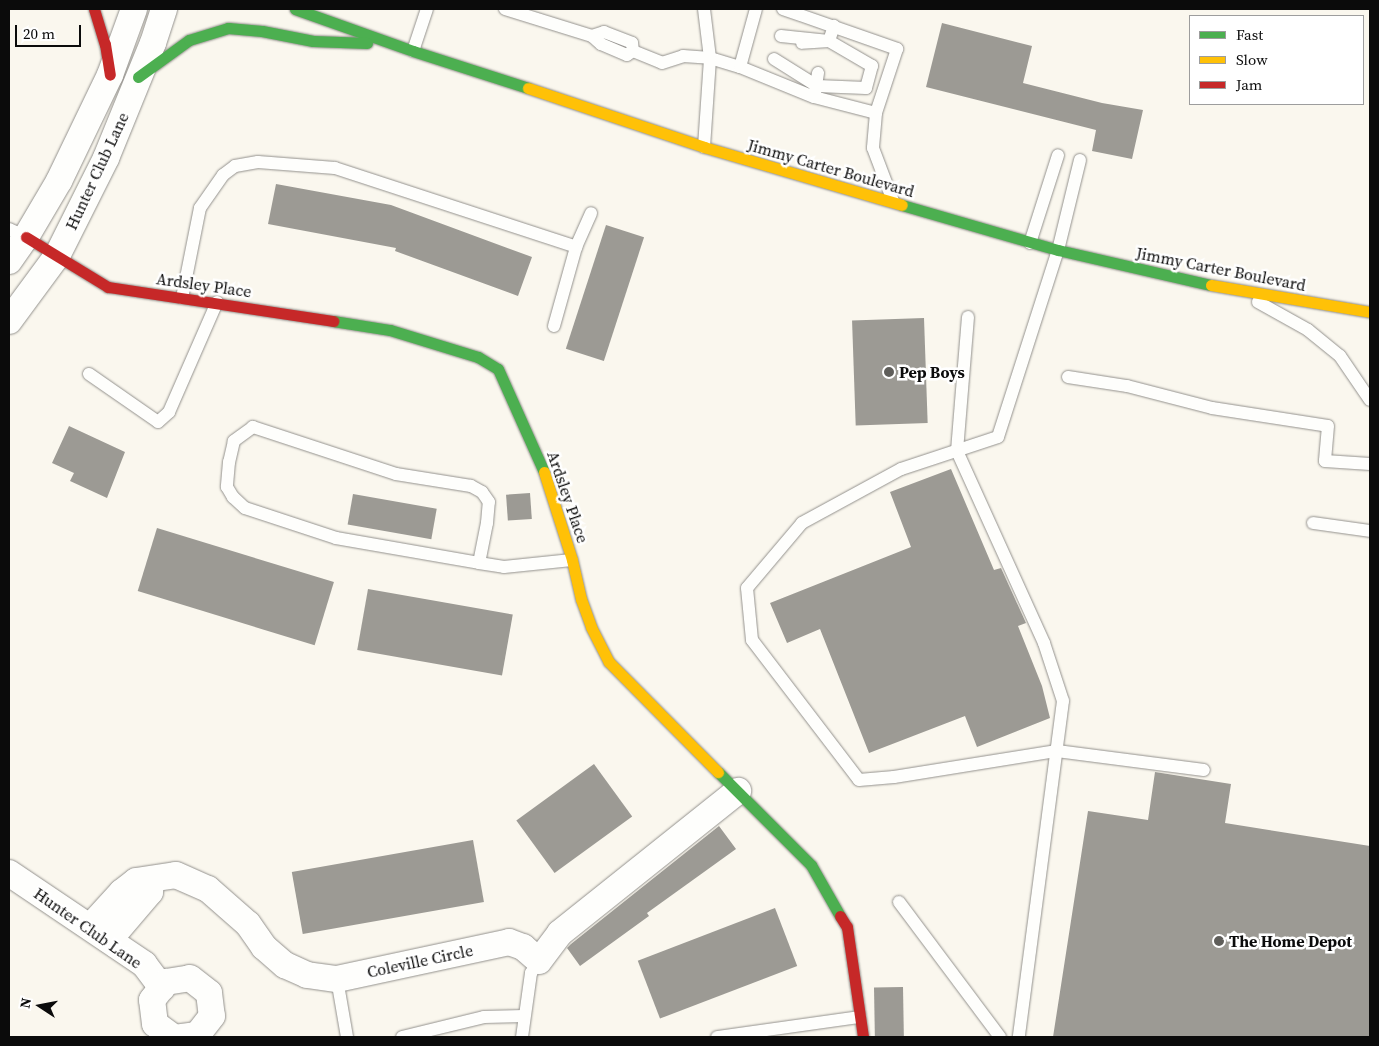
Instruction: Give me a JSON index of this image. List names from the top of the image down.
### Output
{
  "streets": {
    "main road": ["Jimmy Carter Boulevard", "Ardsley Place"],
    "street": ["Hunter Club Lane", "Coleville Circle"]
  },
  "crossings": [
    ["Hunter Club Lane", "Ardsley Place"],
    ["Hunter Club Lane", "Coleville Circle"]
  ],
  "places": ["Pep Boys", "The Home Depot"],
  "legend": ["Fast", "Slow", "Jam"],
  "scale_bar": "20 m",
  "north": "left"
}
